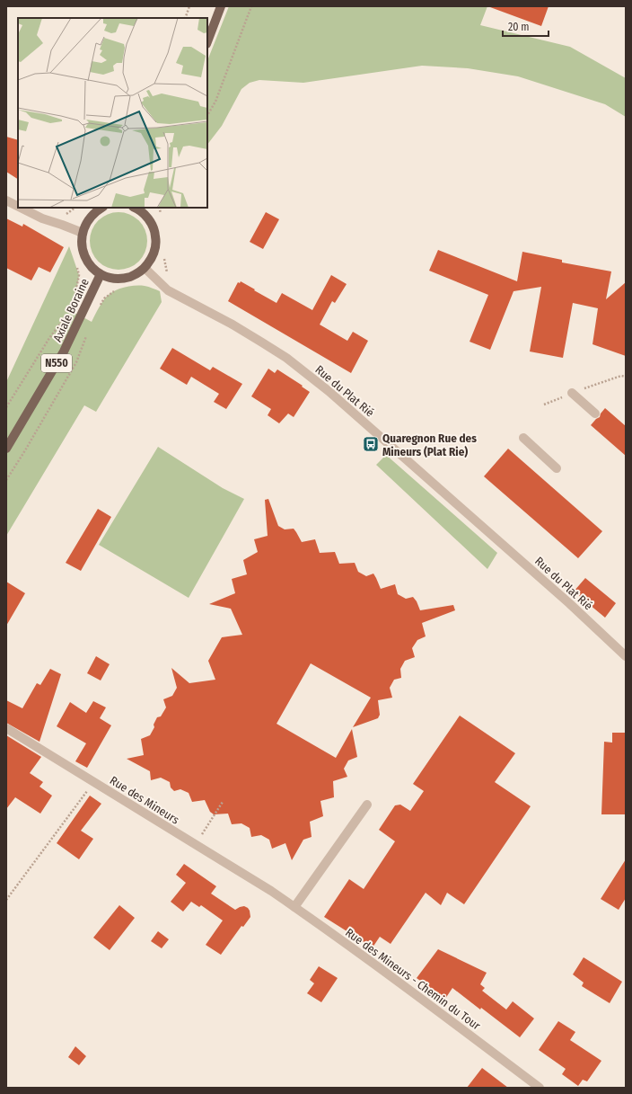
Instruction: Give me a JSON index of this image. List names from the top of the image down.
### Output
{
  "streets": {
    "main road": ["Axiale Boraine", "N550"],
    "street": ["Rue du Plat Rié", "Rue des Mineurs", "Rue des Mineurs - Chemin du Tour"]
  },
  "crossings": [
    ["Axiale Boraine", "Rue du Plat Rié"],
    ["Rue des Mineurs", "Rue des Mineurs - Chemin du Tour"]
  ],
  "places": {
    "bus stop": ["Quaregnon Rue des Mineurs (Plat Rie)"]
  },
  "scale_bar": "20 m"
}
